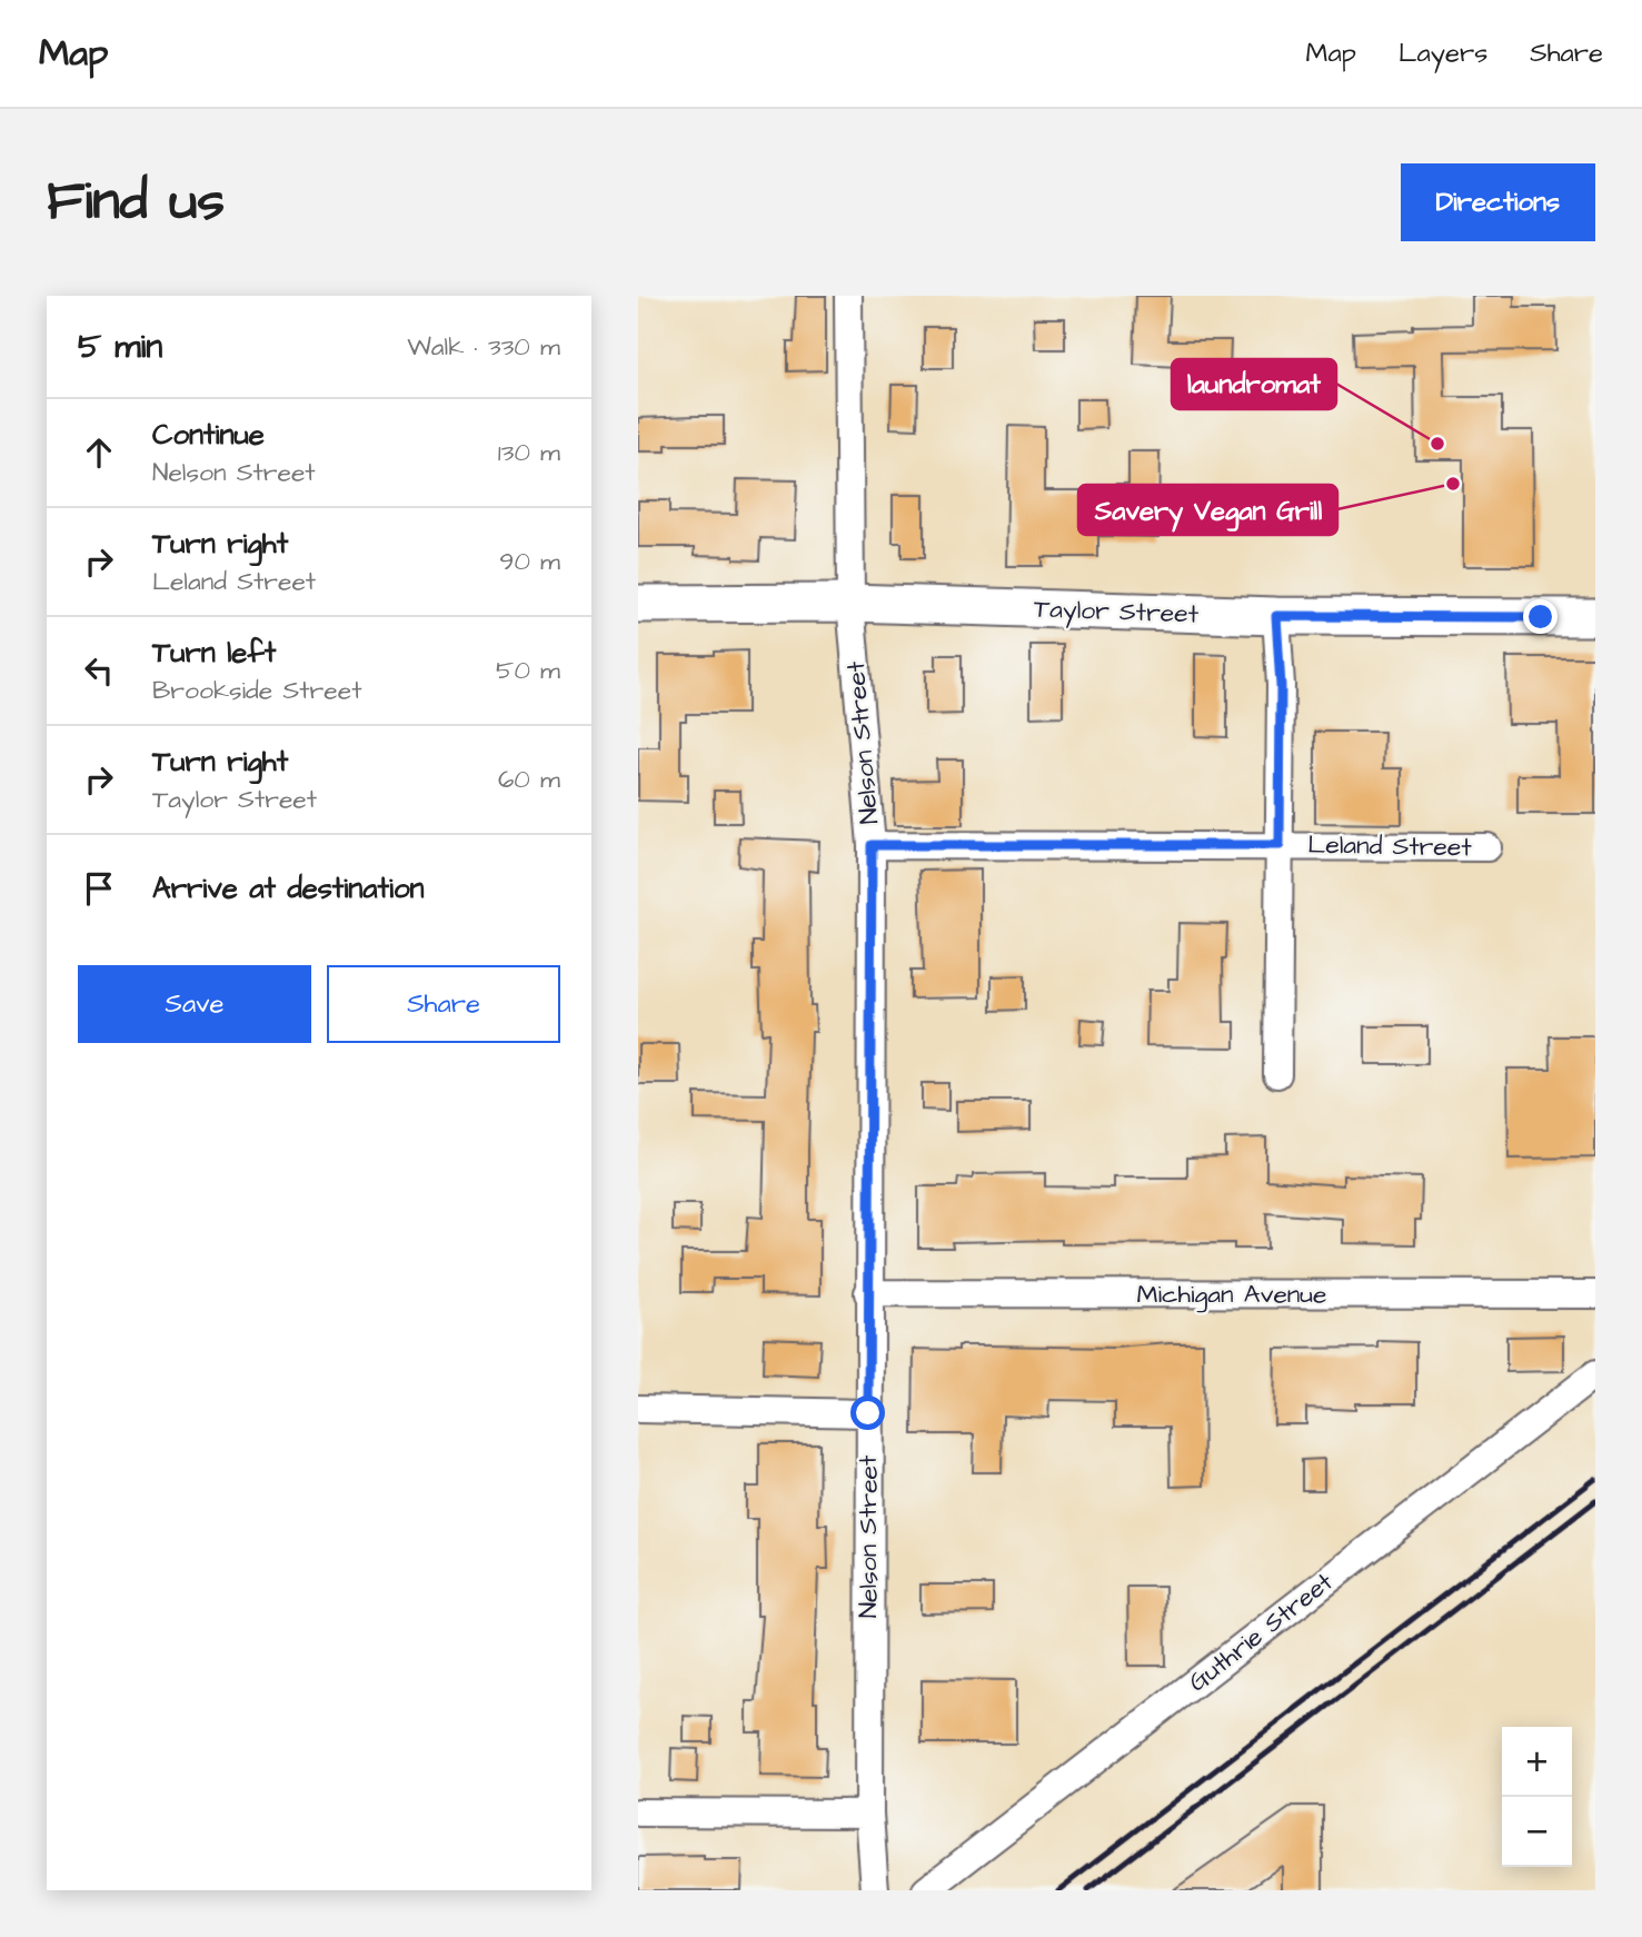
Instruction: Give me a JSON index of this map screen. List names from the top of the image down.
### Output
{
  "streets": {
    "main road": ["Taylor Street"],
    "street": [
      "Nelson Street",
      "Leland Street",
      "Michigan Avenue",
      "Guthrie Street"
    ]
  },
  "crossings": [
    ["Taylor Street", "Nelson Street"],
    ["Nelson Street", "Leland Street"],
    ["Nelson Street", "Michigan Avenue"]
  ],
  "places": ["laundromat", "Savery Vegan Grill"],
  "page": {
    "header": "Map",
    "nav": ["Map", "Layers", "Share"],
    "buttons": [
      "Directions",
      ["Save", "Share"]
    ],
    "title": "Find us",
    "heading": ["5 min", "Walk · 330 m"],
    "list": [
      ["Continue", "Nelson Street", "130 m"],
      ["Turn right", "Leland Street", "90 m"],
      ["Turn left", "Brookside Street", "50 m"],
      ["Turn right", "Taylor Street", "60 m"],
      "Arrive at destination"
    ],
    "map_buttons": ["+", "−"]
  }
}
